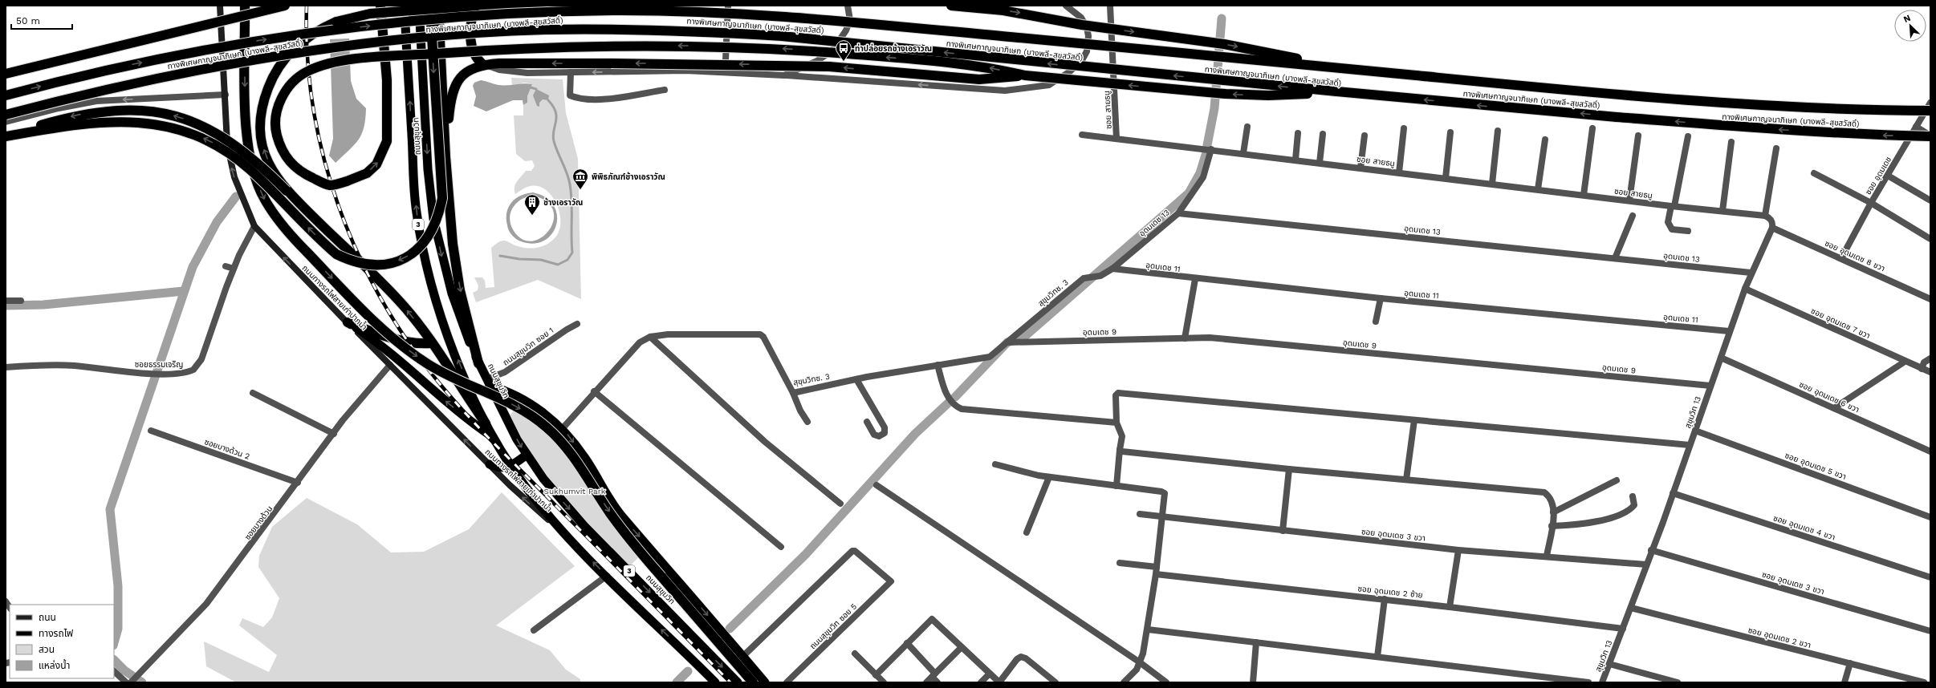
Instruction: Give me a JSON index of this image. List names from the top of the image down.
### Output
{
  "streets": {
    "highway": ["ทางพิเศษกาญจนาภิเษก (บางพลี-สุขสวัสดิ์)", "ถนนสุขุมวิท", "3"],
    "main road": ["ถนนทางรถไฟสายเก่าปากน้ำ"],
    "street": [
      "ซอย สายธนู",
      "ซอย อุดมเดช",
      "อุดมเดช 13",
      "ซอย อุดมเดช 8 ขวา",
      "อุดมเดช 11",
      "สุขุมวิทซ. 3",
      "ซอย อุดมเดช 7 ขวา",
      "อุดมเดช 9",
      "ถนนสุขุมวิท ซอย 1",
      "ซอยธรรมเจริญ",
      "ซอย อุดมเดช 6 ขวา",
      "สุขุมวิท 13",
      "ซอยบางด้วน 2",
      "ซอย อุดมเดช 5 ขวา",
      "ซอยบางด้วน",
      "ซอย อุดมเดช 4 ขวา",
      "ซอย อุดมเดช 3 ขวา",
      "ซอย อุดมเดช 2 ซ้าย",
      "ถนนสุขุมวิท ซอย 5",
      "ซอย อุดมเดช 2 ขวา"
    ]
  },
  "crossings": [
    ["ถนนสุขุมวิท", "ถนนทางรถไฟสายเก่าปากน้ำ"],
    ["ถนนสุขุมวิท", "ถนนสุขุมวิท ซอย 1"],
    ["ซอย อุดมเดช", "ซอย อุดมเดช 8 ขวา"],
    ["อุดมเดช 13", "อุดมเดช 11"],
    ["อุดมเดช 13", "สุขุมวิทซ. 3"],
    ["อุดมเดช 13", "สุขุมวิท 13"],
    ["ซอย อุดมเดช 8 ขวา", "สุขุมวิท 13"],
    ["อุดมเดช 11", "สุขุมวิท 13"],
    ["สุขุมวิทซ. 3", "อุดมเดช 9"],
    ["ถนนทางรถไฟสายเก่าปากน้ำ", "ซอยธรรมเจริญ"],
    ["ถนนทางรถไฟสายเก่าปากน้ำ", "ซอยบางด้วน"],
    ["ซอย อุดมเดช 7 ขวา", "สุขุมวิท 13"],
    ["อุดมเดช 9", "สุขุมวิท 13"],
    ["ซอย อุดมเดช 6 ขวา", "สุขุมวิท 13"],
    ["สุขุมวิท 13", "ซอย อุดมเดช 5 ขวา"],
    ["สุขุมวิท 13", "ซอย อุดมเดช 4 ขวา"],
    ["สุขุมวิท 13", "ซอย อุดมเดช 3 ขวา"],
    ["สุขุมวิท 13", "ซอย อุดมเดช 2 ซ้าย"],
    ["สุขุมวิท 13", "ซอย อุดมเดช 2 ขวา"],
    ["ซอยบางด้วน 2", "ซอยบางด้วน"]
  ],
  "one_way": ["ถนนทางรถไฟสายเก่าปากน้ำ"],
  "parks": ["Sukhumvit Park"],
  "places": {
    "bus stop": ["ท่าปล่อยรถช้างเอราวัณ"],
    "museum": ["พิพิธภัณฑ์ช้างเอราวัณ"],
    "building": ["ช้างเอราวัณ"]
  },
  "legend": [
    "ถนน",
    "ทางรถไฟ",
    "สวน",
    "แหล่งน้ำ"
  ],
  "scale_bar": "50 m",
  "north": "top left"
}
